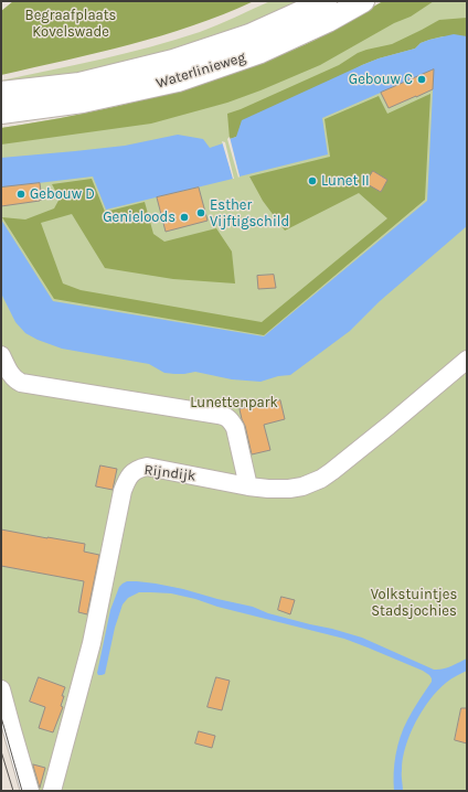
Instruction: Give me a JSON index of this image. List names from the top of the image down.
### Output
{
  "streets": {
    "main road": ["Waterlinieweg"],
    "street": ["Rijndijk"]
  },
  "parks": ["Begraafplaats Kovelswade", "Lunettenpark", "Volkstuintjes Stadsjochies"],
  "places": [
    "Gebouw C",
    "Lunet II",
    "Gebouw D",
    "Esther Vijftigschild",
    "Genieloods"
  ]
}
